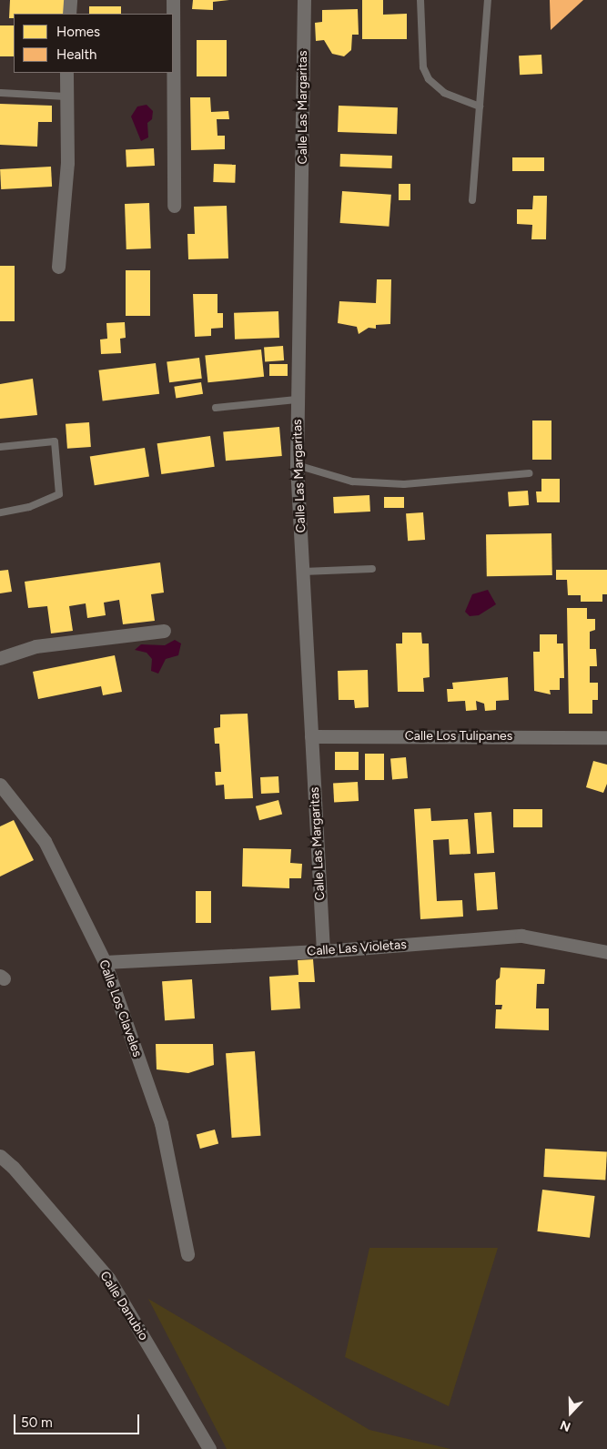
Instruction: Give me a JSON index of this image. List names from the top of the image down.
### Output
{
  "streets": {
    "street": [
      "Calle Las Margaritas",
      "Calle Los Tulipanes",
      "Calle Las Violetas",
      "Calle Los Claveles",
      "Calle Danubio"
    ]
  },
  "crossings": [
    ["Calle Las Margaritas", "Calle Los Tulipanes"],
    ["Calle Las Margaritas", "Calle Las Violetas"],
    ["Calle Las Violetas", "Calle Los Claveles"]
  ],
  "legend": ["Homes", "Health"],
  "scale_bar": "50 m",
  "north": "bottom"
}
